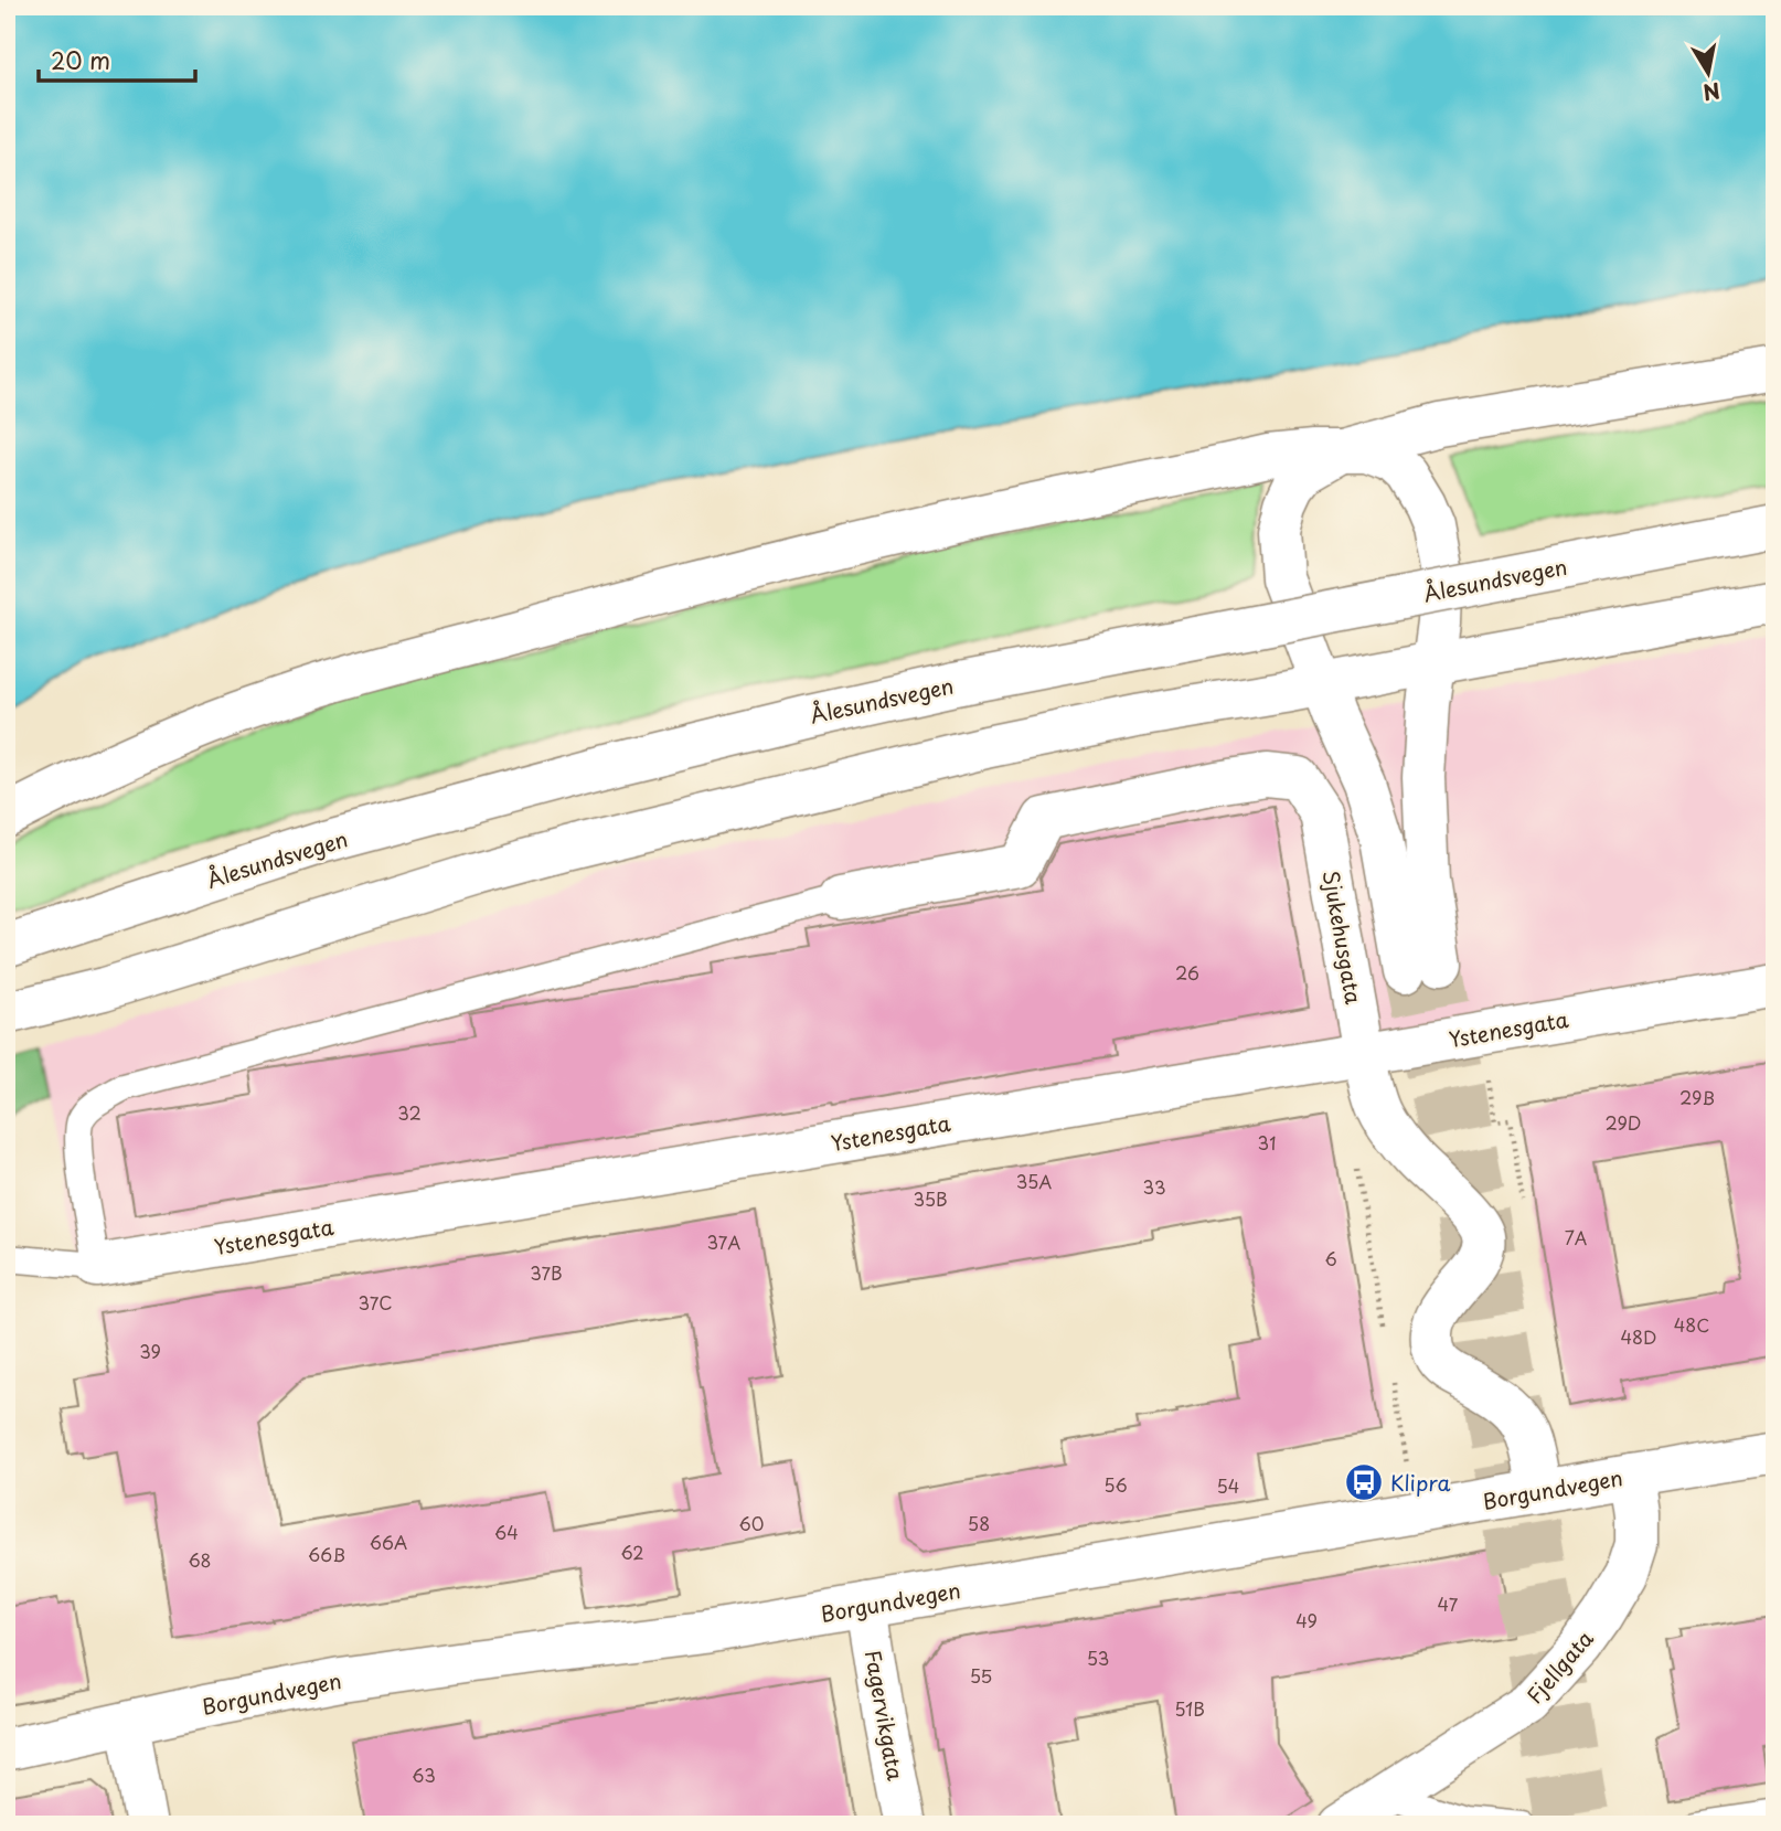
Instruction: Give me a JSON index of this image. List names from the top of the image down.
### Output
{
  "streets": {
    "main road": [
      "Ålesundsvegen",
      "Sjukehusgata",
      "Ystenesgata",
      "Borgundvegen",
      "Fjellgata",
      "Fagervikgata"
    ]
  },
  "crossings": [
    ["Sjukehusgata", "Ystenesgata"],
    ["Sjukehusgata", "Borgundvegen"],
    ["Borgundvegen", "Fjellgata"],
    ["Borgundvegen", "Fagervikgata"]
  ],
  "places": {
    "bus stop": ["Klipra"]
  },
  "house_numbers": [
    "26",
    "29B",
    "32",
    "29D",
    "31",
    "35A",
    "33",
    "35B",
    "7A",
    "37A",
    "6",
    "37B",
    "37C",
    "48C",
    "48D",
    "39",
    "56",
    "54",
    "60",
    "58",
    "64",
    "66A",
    "62",
    "66B",
    "68",
    "47",
    "49",
    "53",
    "55",
    "51B",
    "63"
  ],
  "scale_bar": "20 m",
  "north": "bottom"
}
